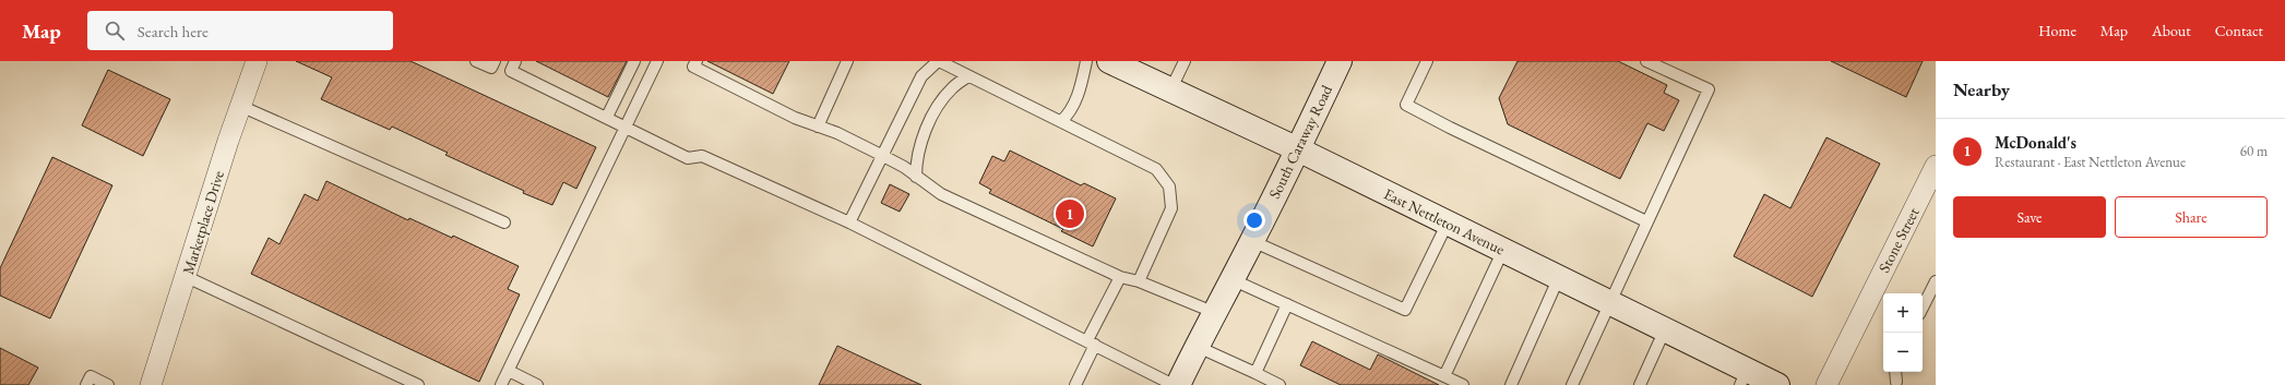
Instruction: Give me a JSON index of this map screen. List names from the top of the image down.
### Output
{
  "streets": {
    "main road": ["South Caraway Road", "East Nettleton Avenue"],
    "street": ["Marketplace Drive", "Stone Street"]
  },
  "crossings": [
    ["South Caraway Road", "East Nettleton Avenue"]
  ],
  "page": {
    "header": "Map",
    "search": "Search here",
    "nav": [
      "Home",
      "Map",
      "About",
      "Contact"
    ],
    "heading": "Nearby",
    "list": [
      {
        "mark": "1",
        "name": "McDonald's",
        "note": "Restaurant · East Nettleton Avenue",
        "value": "60 m"
      }
    ],
    "buttons": ["Save", "Share"],
    "pins": "1",
    "map_buttons": ["+", "−"]
  }
}
